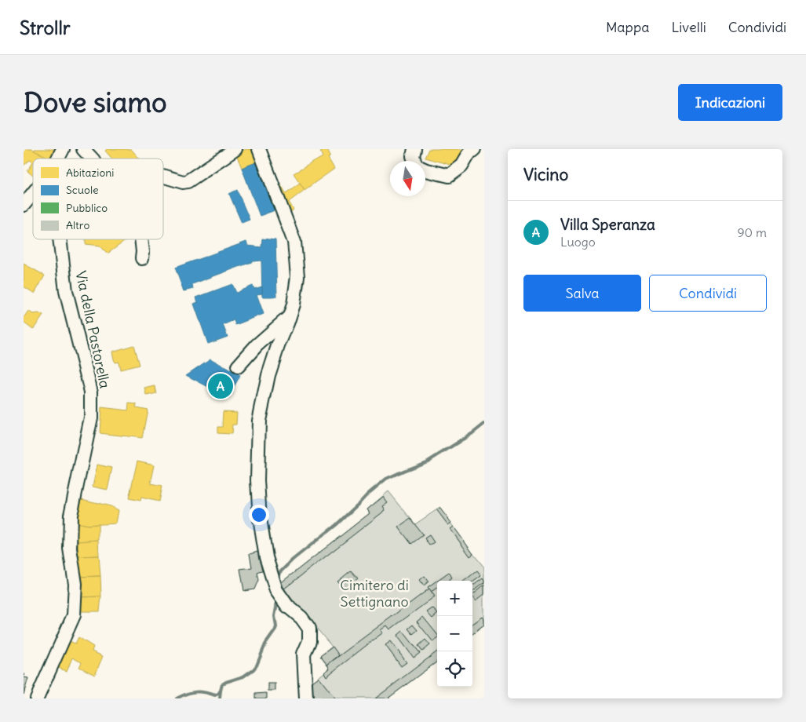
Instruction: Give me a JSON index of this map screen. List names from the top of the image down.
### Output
{
  "streets": {
    "street": ["Via della Pastorella"]
  },
  "parks": ["Cimitero di Settignano"],
  "legend": [
    "Abitazioni",
    "Scuole",
    "Pubblico",
    "Altro"
  ],
  "north": "bottom",
  "page": {
    "header": "Strollr",
    "nav": ["Mappa", "Livelli", "Condividi"],
    "buttons": [
      "Indicazioni",
      ["Salva", "Condividi"]
    ],
    "title": "Dove siamo",
    "heading": "Vicino",
    "list": [
      {
        "mark": "A",
        "name": "Villa Speranza",
        "note": "Luogo",
        "value": "90 m"
      }
    ],
    "pins": "A",
    "map_buttons": ["+", "−"]
  }
}
